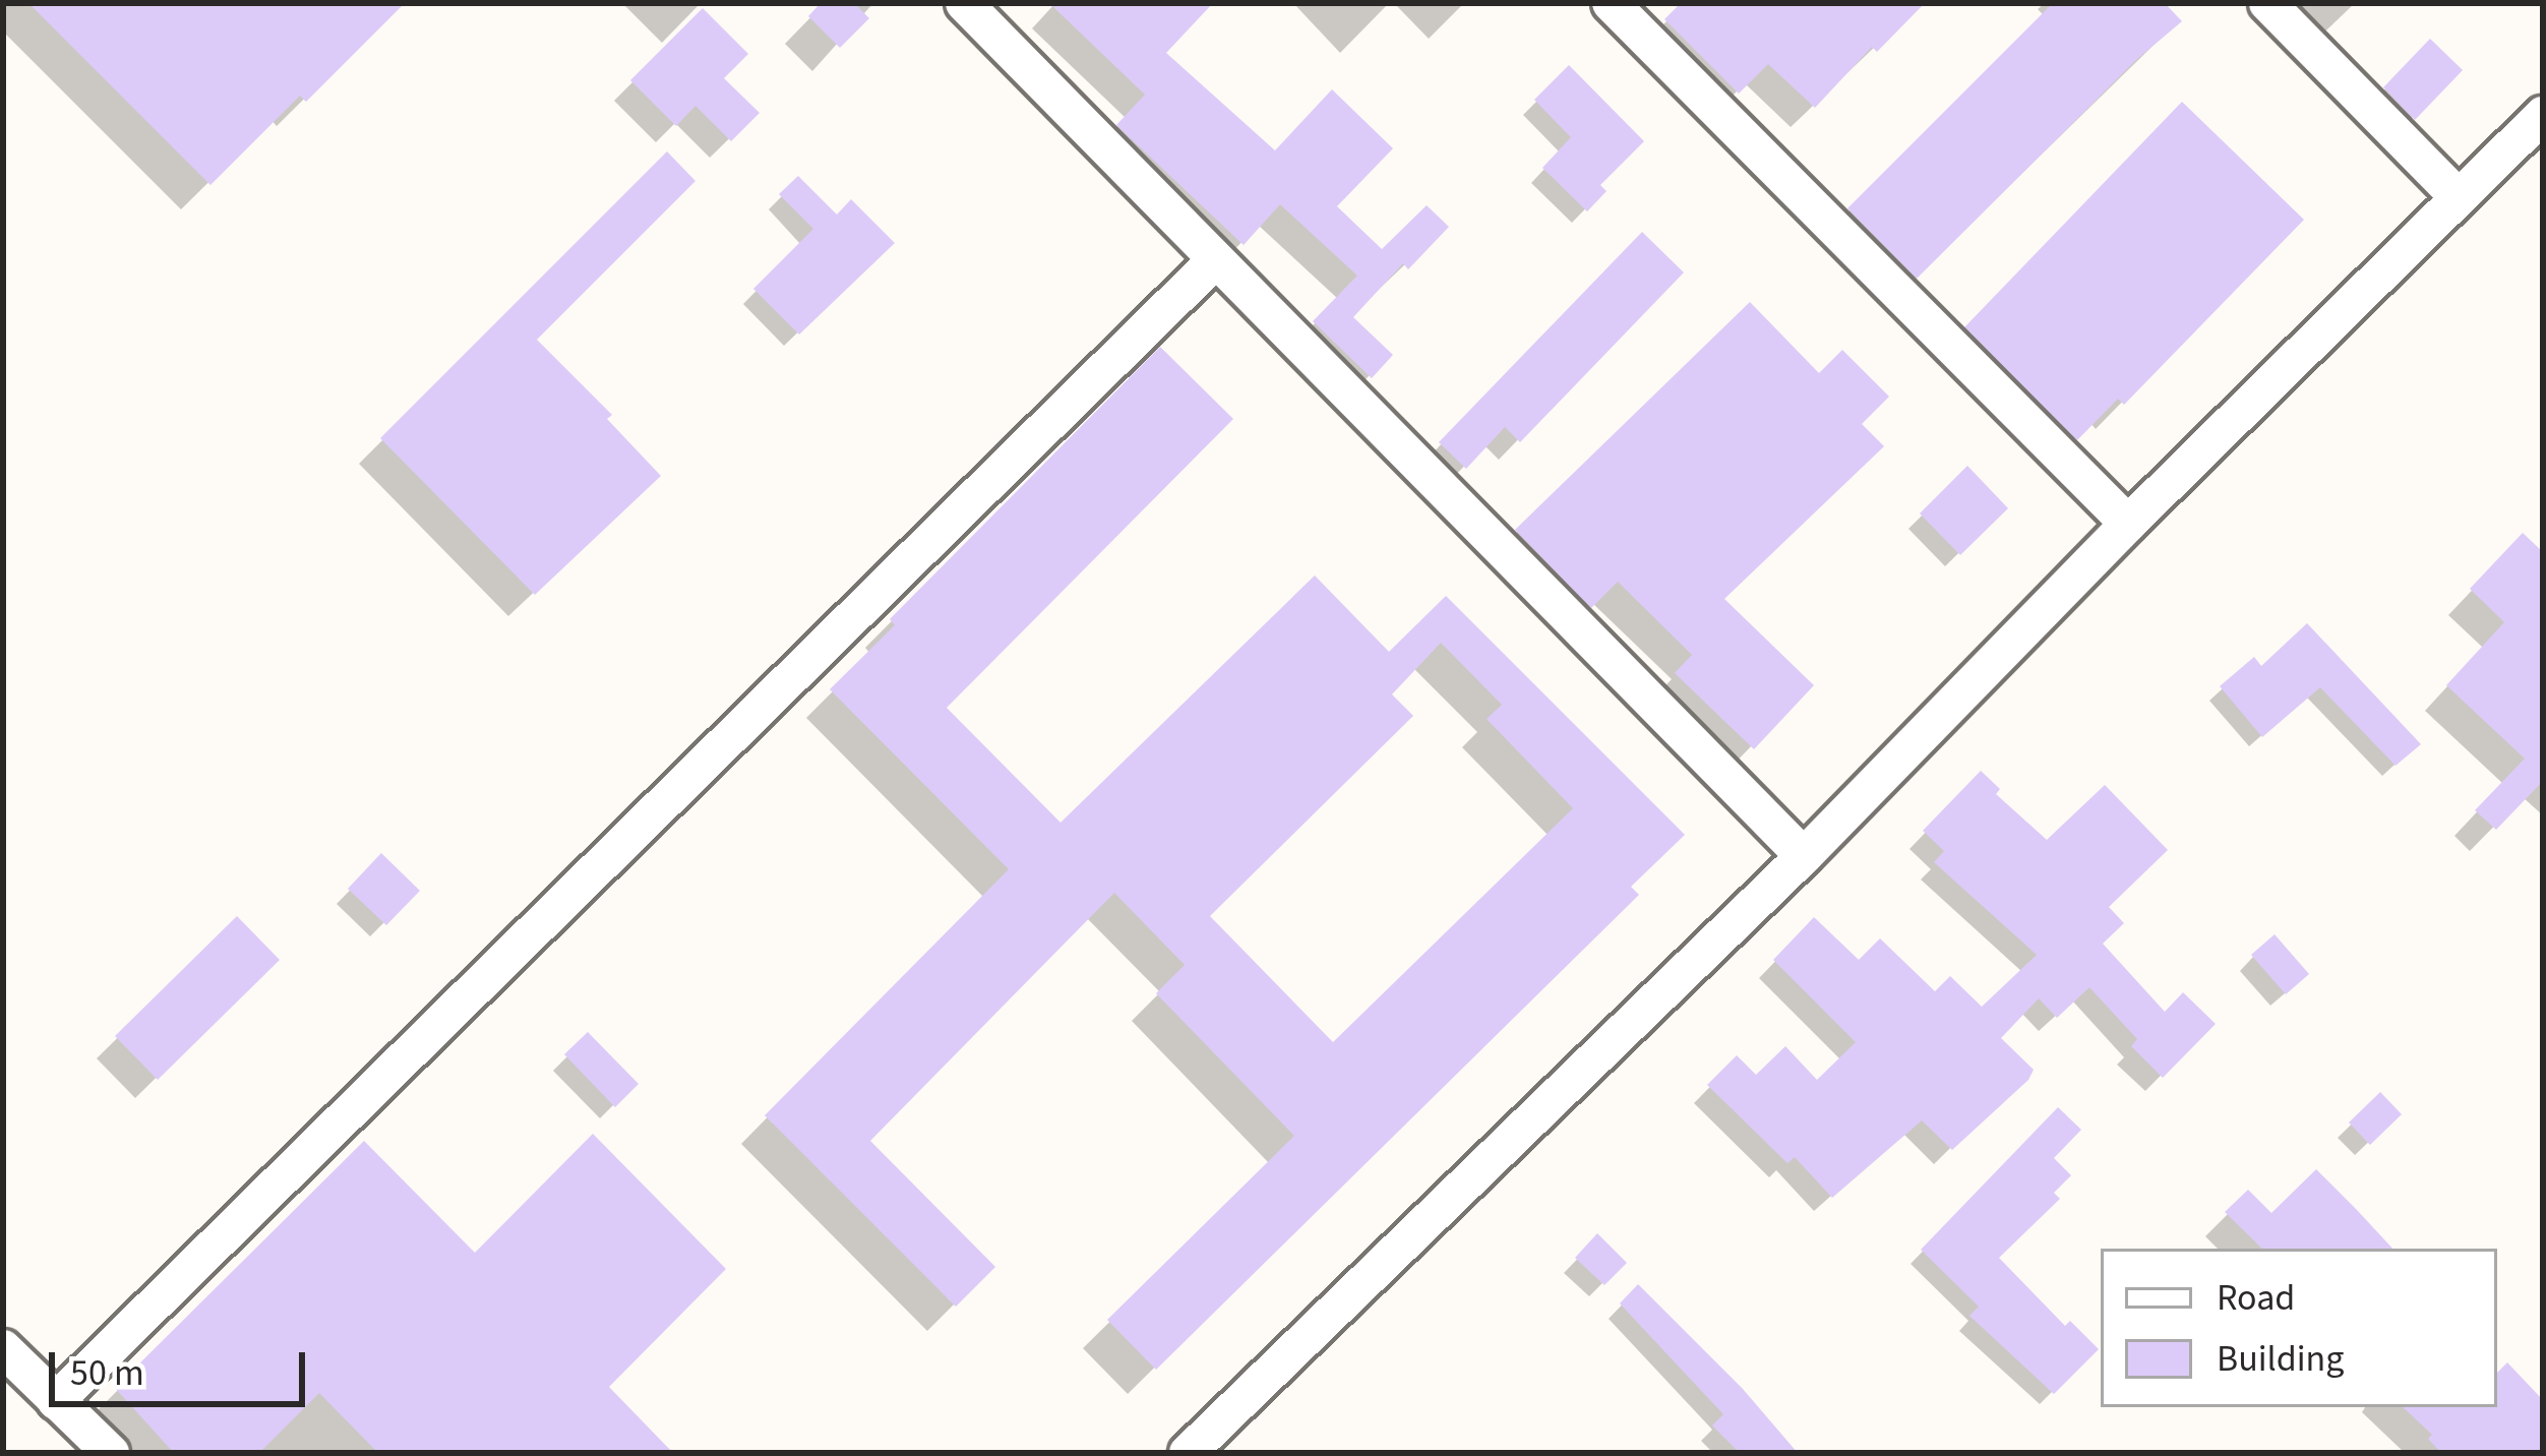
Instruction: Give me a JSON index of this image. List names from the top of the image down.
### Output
{
  "legend": ["Road", "Building"],
  "scale_bar": "50 m"
}
